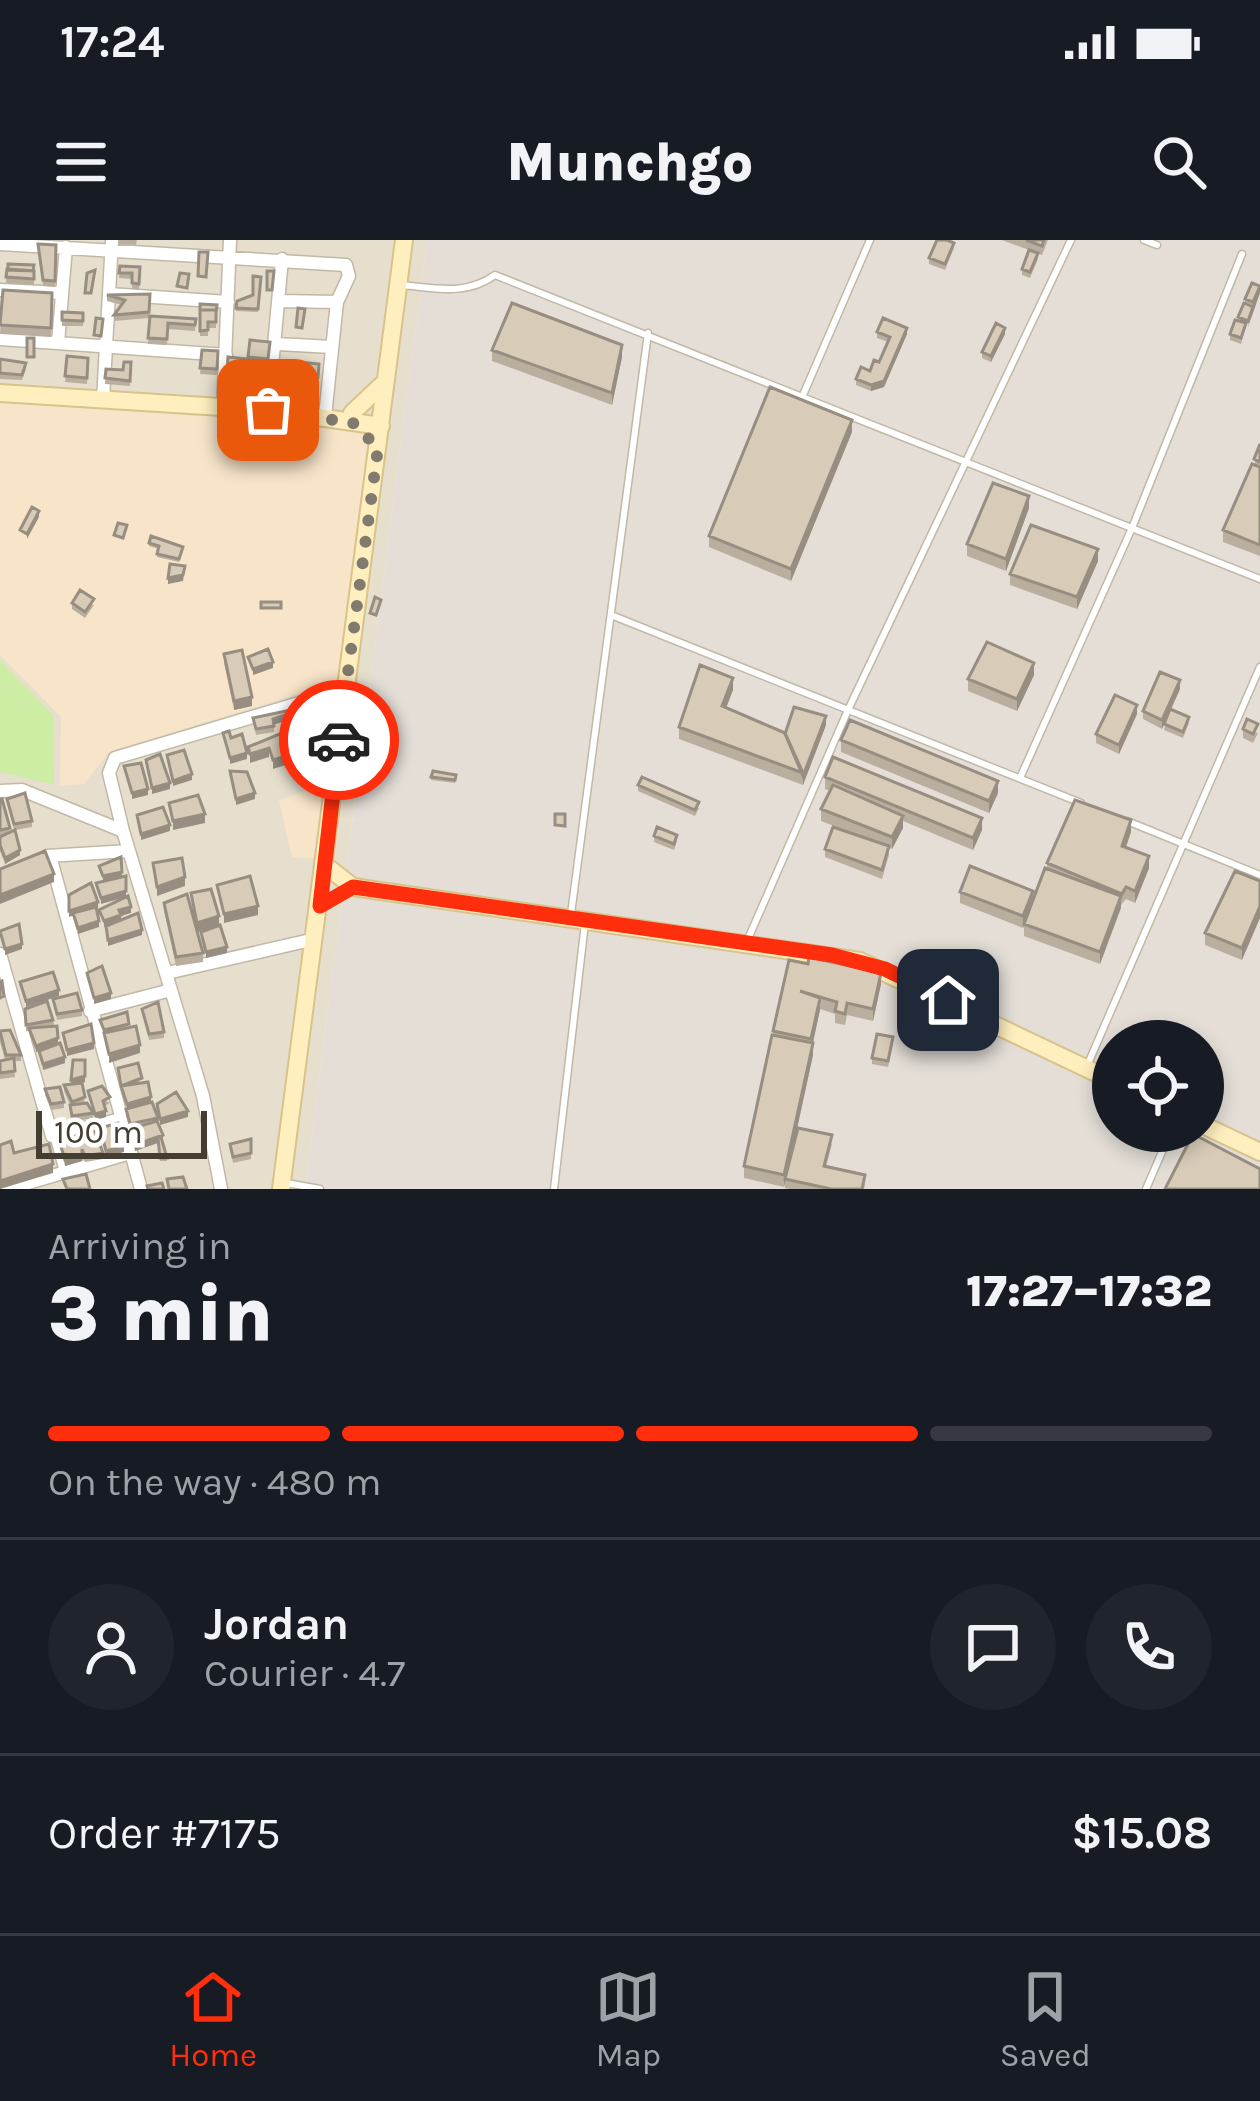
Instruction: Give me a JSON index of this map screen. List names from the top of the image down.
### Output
{
  "scale_bar": "100 m",
  "page": {
    "status": "17:24",
    "header": "Munchgo",
    "scale": "100 m",
    "heading": ["3 min", "Arriving in", "17:27–17:32"],
    "panel": [
      "Jordan",
      "Courier · 4.7",
      "Order #7175",
      "$15.08"
    ],
    "bar": "On the way · 480 m",
    "tabs": ["Home", "Map", "Saved"]
  }
}
